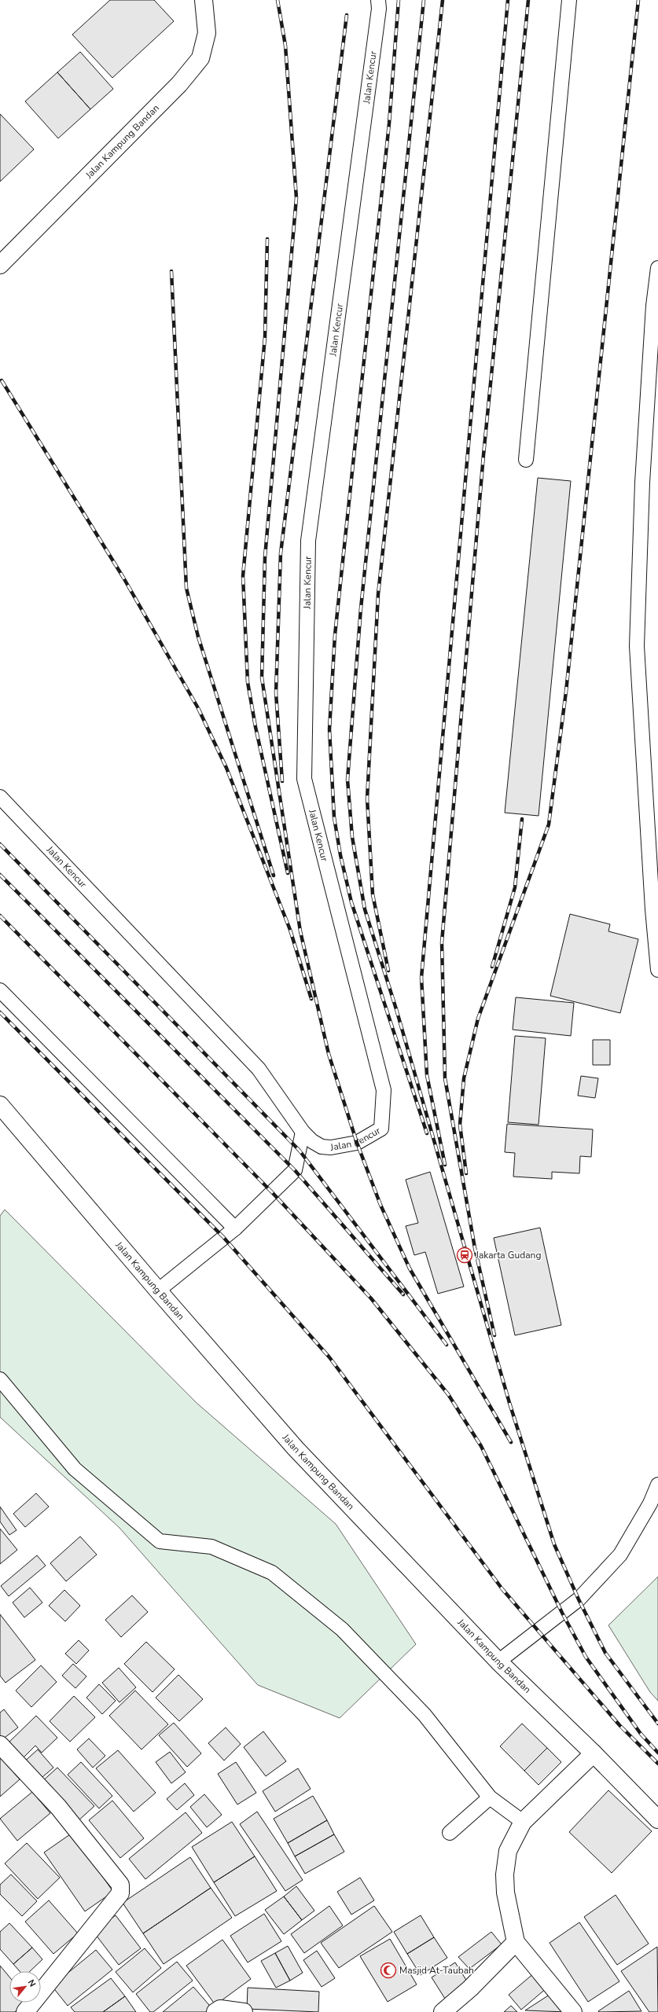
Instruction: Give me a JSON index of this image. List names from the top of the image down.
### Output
{
  "streets": {
    "street": ["Jalan Kampung Bandan"],
    "lane": ["Jalan Kencur"]
  },
  "places": {
    "station": ["Jakarta Gudang"],
    "mosque": ["Masjid At-Taubah"]
  },
  "north": "top right"
}
